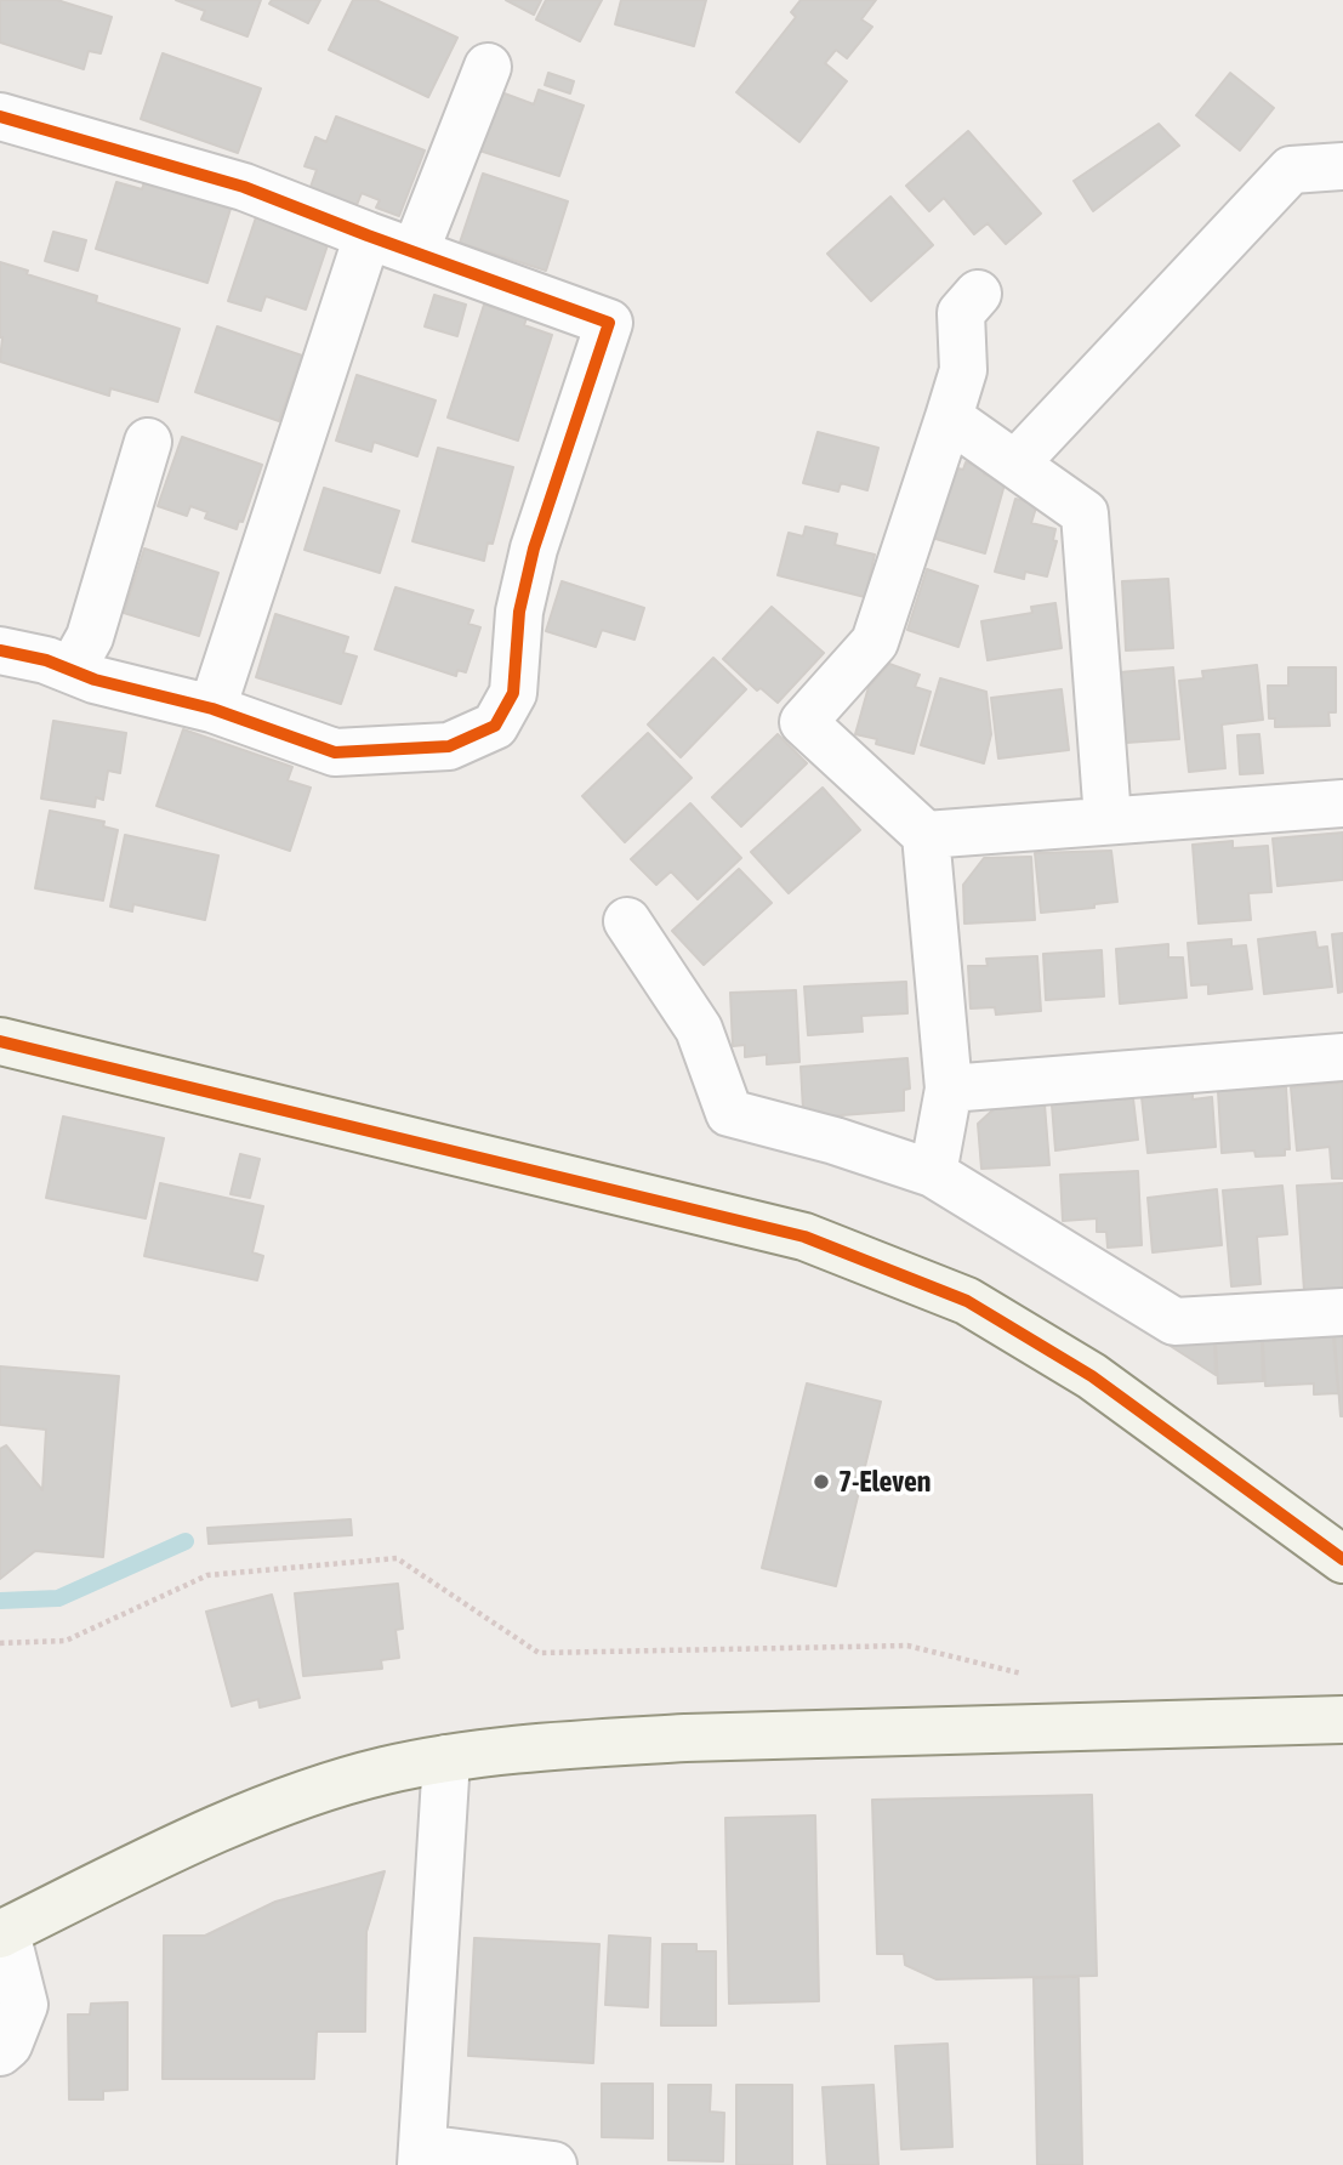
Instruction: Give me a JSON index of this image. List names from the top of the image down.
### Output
{
  "places": ["7-Eleven"]
}
